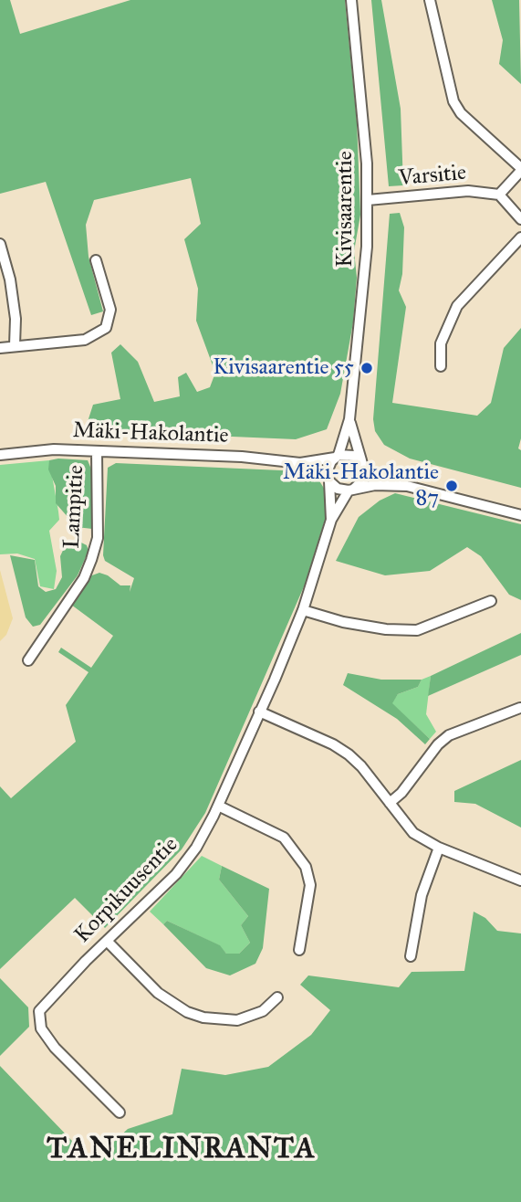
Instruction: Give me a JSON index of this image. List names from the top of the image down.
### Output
{
  "streets": {
    "street": [
      "Varsitie",
      "Kivisaarentie",
      "Mäki-Hakolantie",
      "Lampitie",
      "Korpikuusentie"
    ]
  },
  "crossings": [
    ["Varsitie", "Kivisaarentie"],
    ["Kivisaarentie", "Mäki-Hakolantie"],
    ["Kivisaarentie", "Korpikuusentie"],
    ["Mäki-Hakolantie", "Lampitie"],
    ["Mäki-Hakolantie", "Korpikuusentie"]
  ],
  "districts": ["TANELINRANTA"],
  "places": ["Kivisaarentie 55", "Mäki-Hakolantie 87"]
}
